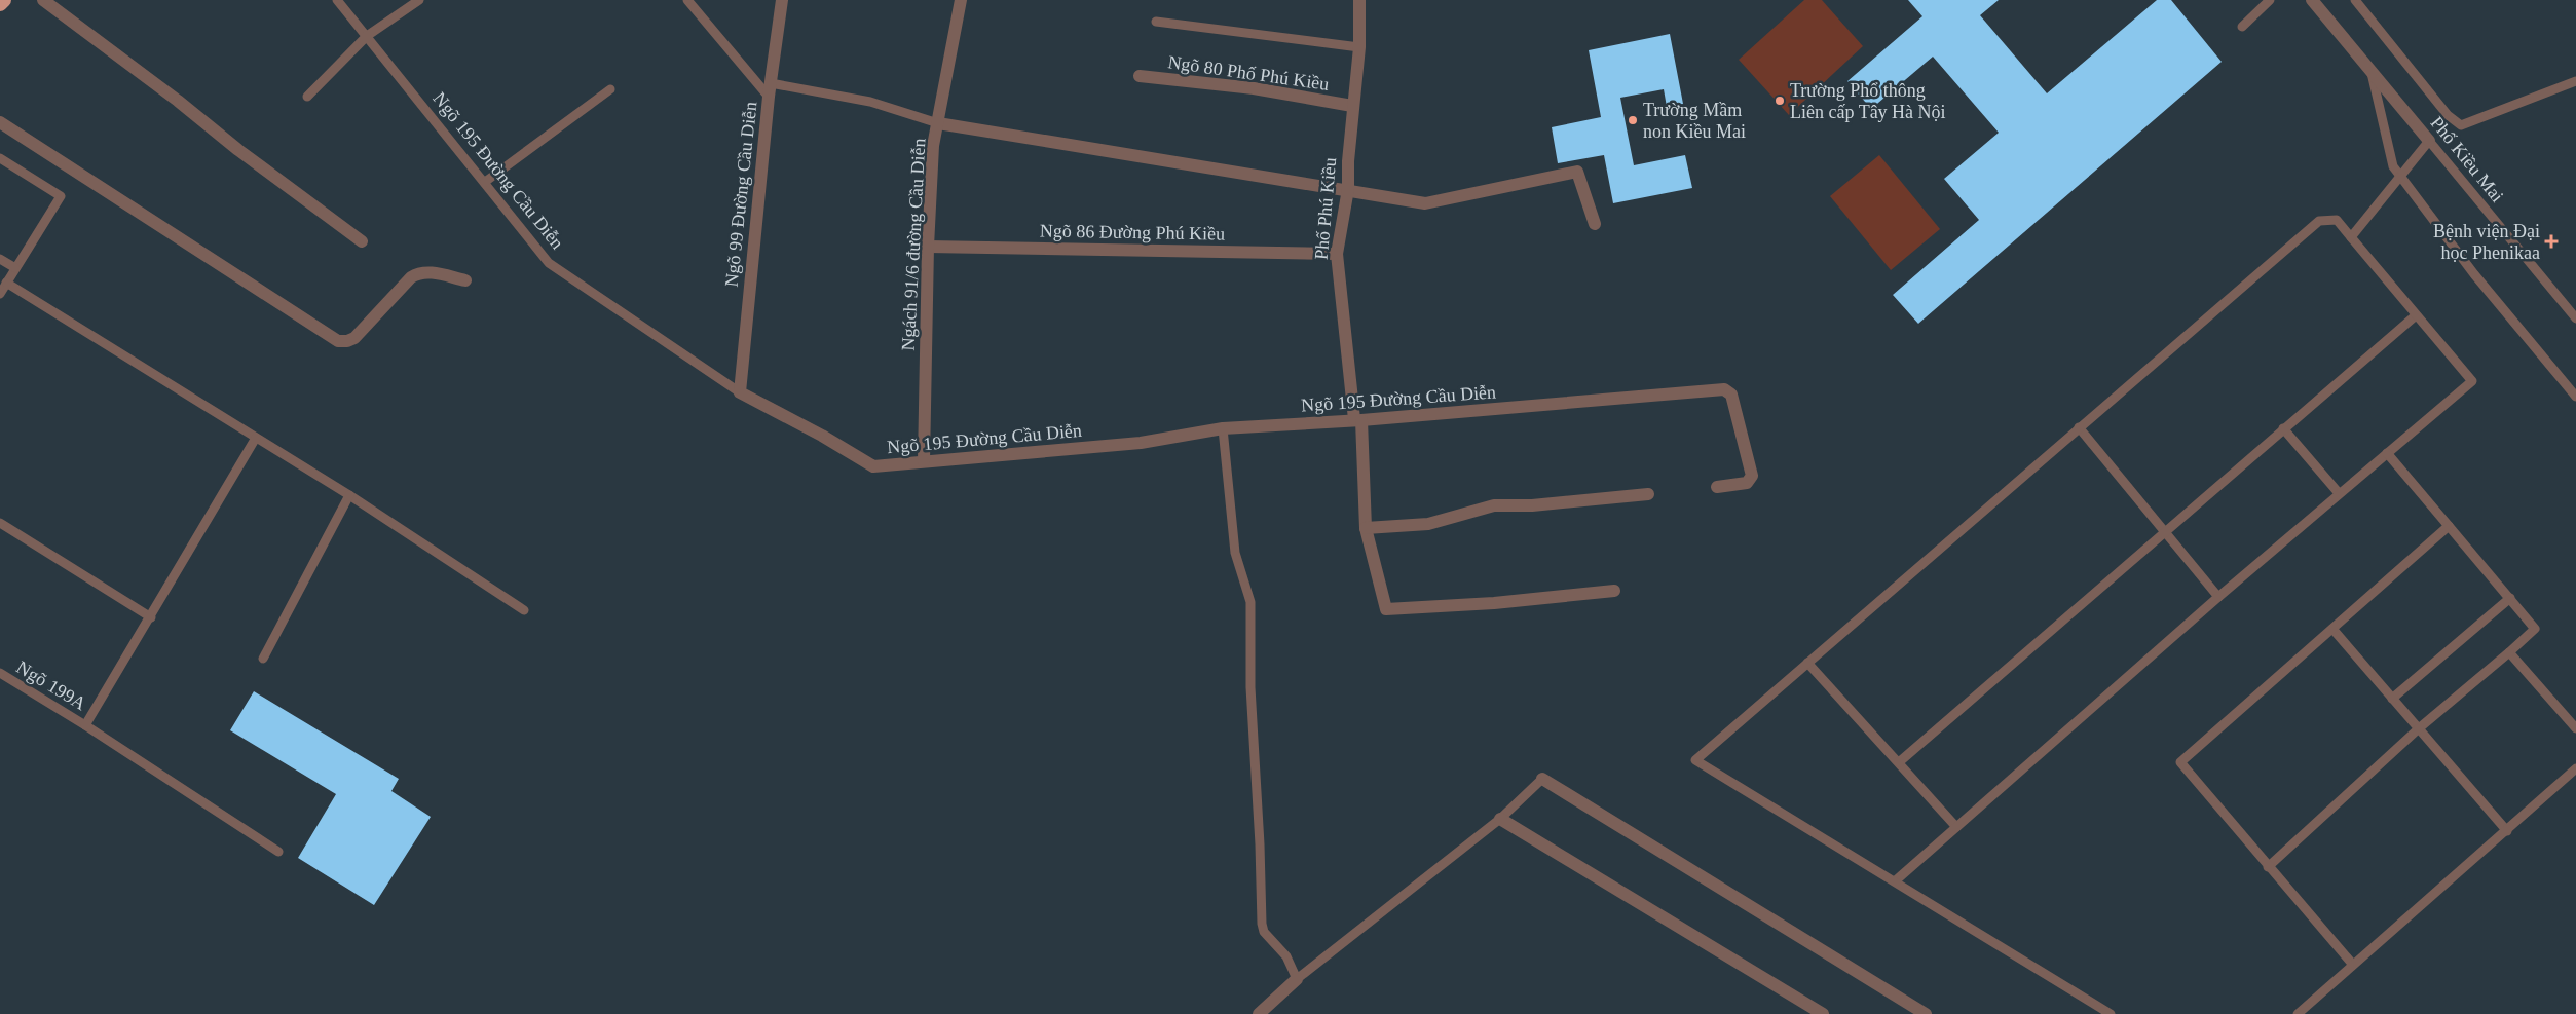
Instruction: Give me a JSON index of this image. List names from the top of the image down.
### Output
{
  "streets": {
    "street": [
      "Ngõ 80 Phố Phú Kiều",
      "Phố Kiều Mai",
      "Ngõ 195 Đường Cầu Diễn",
      "Ngõ 99 Đường Cầu Diễn",
      "Phố Phú Kiều",
      "Ngõ 86 Đường Phú Kiều",
      "Ngách 91/6 đường Cầu Diễn"
    ],
    "lane": ["Ngõ 199A"]
  },
  "crossings": [
    ["Ngõ 80 Phố Phú Kiều", "Phố Phú Kiều"],
    ["Ngõ 195 Đường Cầu Diễn", "Ngõ 99 Đường Cầu Diễn"],
    ["Ngõ 195 Đường Cầu Diễn", "Phố Phú Kiều"],
    ["Ngõ 195 Đường Cầu Diễn", "Ngách 91/6 đường Cầu Diễn"],
    ["Phố Phú Kiều", "Ngõ 86 Đường Phú Kiều"],
    ["Ngõ 86 Đường Phú Kiều", "Ngách 91/6 đường Cầu Diễn"]
  ],
  "places": {
    "other": ["Trường Phổ thông Liên cấp Tây Hà Nội", "Trường Mầm non Kiều Mai"],
    "health": ["Bệnh viện Đại học Phenikaa"]
  }
}
